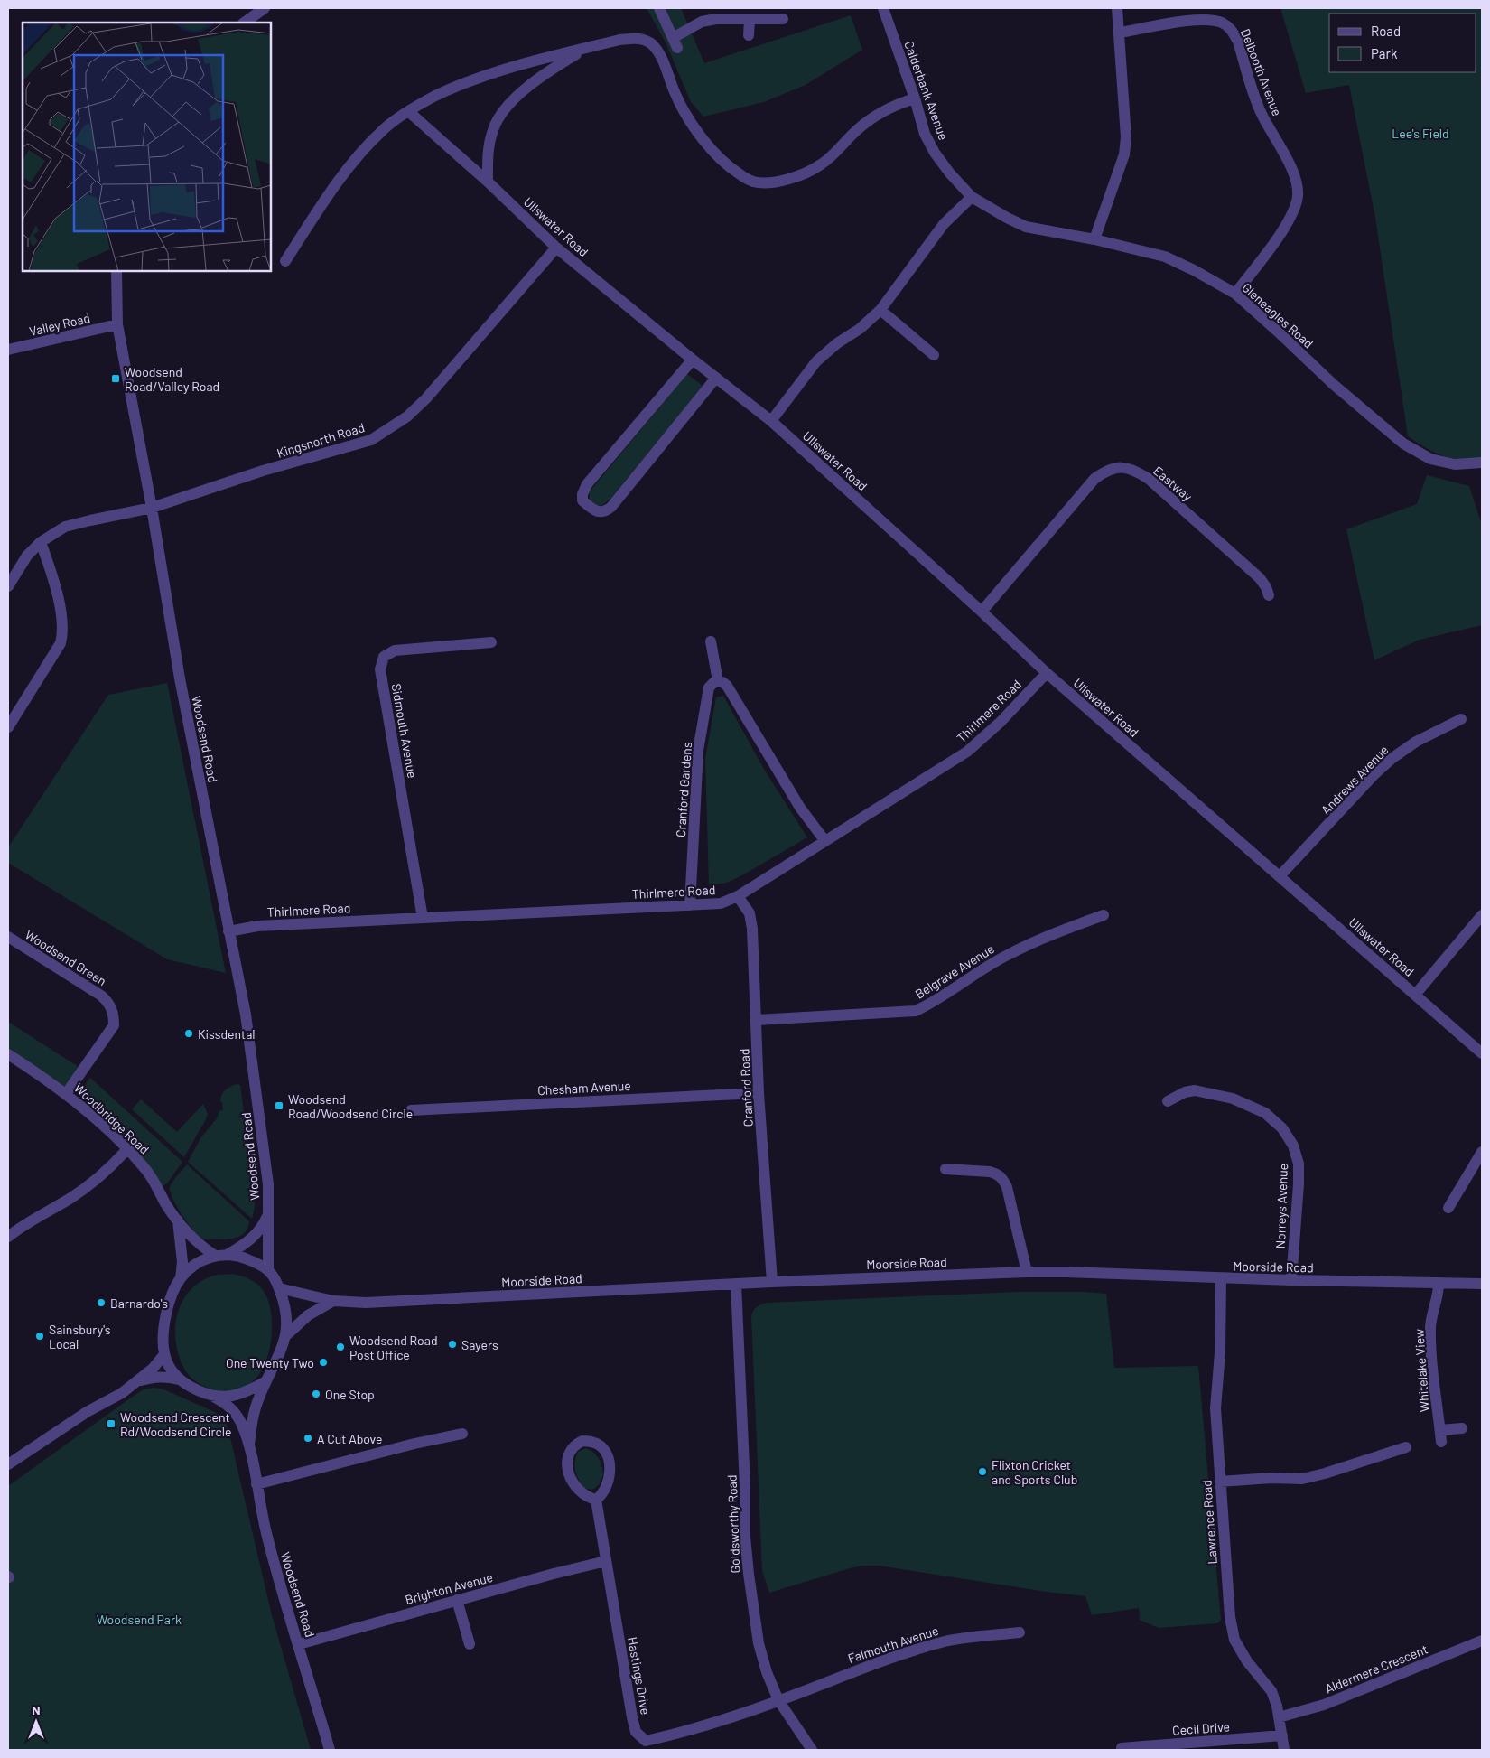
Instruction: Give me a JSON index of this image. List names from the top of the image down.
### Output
{
  "streets": {
    "street": [
      "Delbooth Avenue",
      "Calderbank Avenue",
      "Ullswater Road",
      "Gleneagles Road",
      "Valley Road",
      "Kingsnorth Road",
      "Eastway",
      "Thirlmere Road",
      "Sidmouth Avenue",
      "Woodsend Road",
      "Andrews Avenue",
      "Cranford Gardens",
      "Woodsend Green",
      "Belgrave Avenue",
      "Chesham Avenue",
      "Cranford Road",
      "Woodbridge Road",
      "Norreys Avenue",
      "Moorside Road",
      "Whitelake View",
      "Lawrence Road",
      "Goldsworthy Road",
      "Brighton Avenue",
      "Falmouth Avenue",
      "Aldermere Crescent",
      "Hastings Drive",
      "Cecil Drive"
    ]
  },
  "crossings": [
    ["Delbooth Avenue", "Gleneagles Road"],
    ["Calderbank Avenue", "Gleneagles Road"],
    ["Ullswater Road", "Kingsnorth Road"],
    ["Ullswater Road", "Eastway"],
    ["Ullswater Road", "Thirlmere Road"],
    ["Ullswater Road", "Andrews Avenue"],
    ["Valley Road", "Woodsend Road"],
    ["Kingsnorth Road", "Woodsend Road"],
    ["Thirlmere Road", "Sidmouth Avenue"],
    ["Thirlmere Road", "Woodsend Road"],
    ["Thirlmere Road", "Cranford Gardens"],
    ["Thirlmere Road", "Cranford Road"],
    ["Woodsend Road", "Woodbridge Road"],
    ["Woodsend Road", "Moorside Road"],
    ["Woodsend Road", "Brighton Avenue"],
    ["Woodsend Green", "Woodbridge Road"],
    ["Belgrave Avenue", "Cranford Road"],
    ["Chesham Avenue", "Cranford Road"],
    ["Cranford Road", "Moorside Road"],
    ["Woodbridge Road", "Moorside Road"],
    ["Norreys Avenue", "Moorside Road"],
    ["Moorside Road", "Whitelake View"],
    ["Moorside Road", "Lawrence Road"],
    ["Moorside Road", "Goldsworthy Road"],
    ["Lawrence Road", "Aldermere Crescent"],
    ["Lawrence Road", "Cecil Drive"],
    ["Goldsworthy Road", "Falmouth Avenue"],
    ["Goldsworthy Road", "Hastings Drive"],
    ["Brighton Avenue", "Hastings Drive"],
    ["Falmouth Avenue", "Hastings Drive"]
  ],
  "parks": ["Lee's Field", "Woodsend Park"],
  "places": {
    "transit": ["Woodsend Road/Valley Road", "Woodsend Road/Woodsend Circle", "Woodsend Crescent Rd/Woodsend Circle"],
    "other": [
      "Kissdental",
      "Barnardo's",
      "Sainsbury's Local",
      "Sayers",
      "Woodsend Road Post Office",
      "One Twenty Two",
      "One Stop",
      "A Cut Above",
      "Flixton Cricket and Sports Club"
    ]
  },
  "legend": ["Road", "Park"],
  "north": "top"
}
